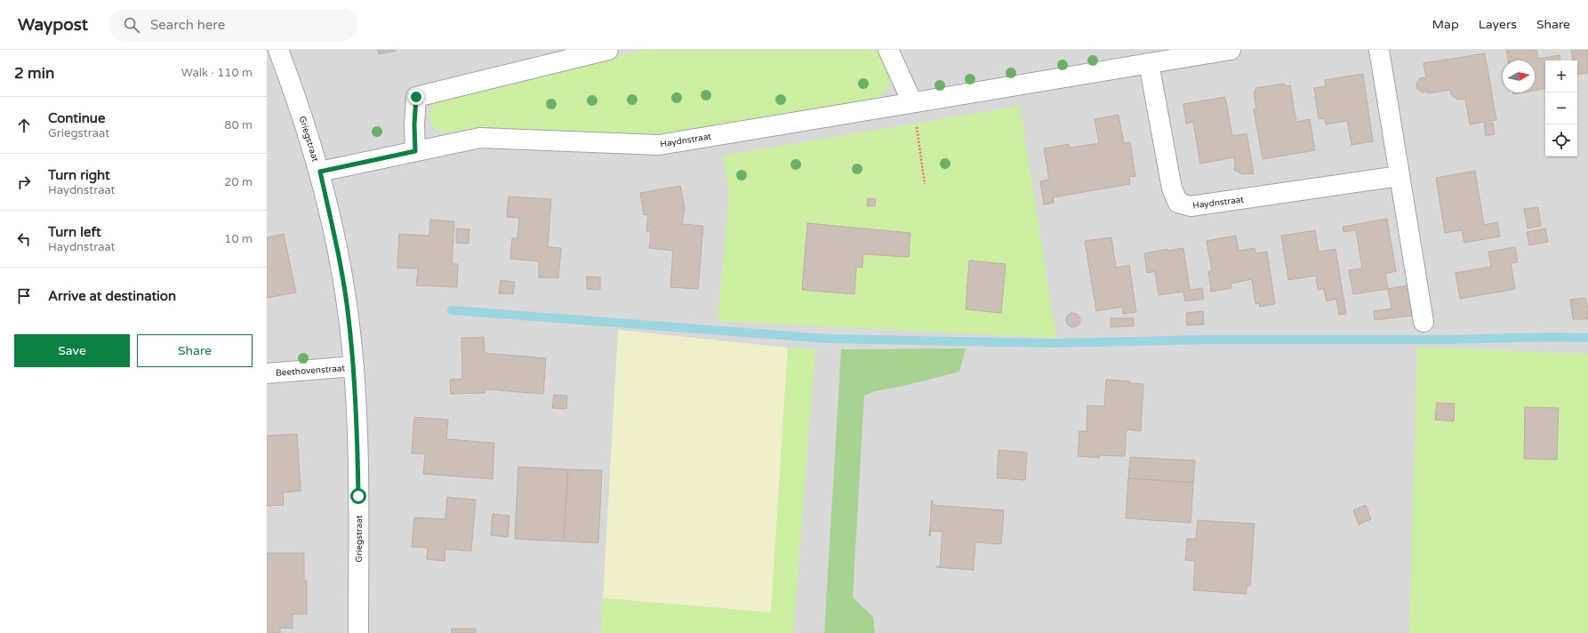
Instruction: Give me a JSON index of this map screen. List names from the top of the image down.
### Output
{
  "streets": {
    "street": ["Griegstraat", "Haydnstraat", "Beethovenstraat"]
  },
  "crossings": [
    ["Griegstraat", "Haydnstraat"],
    ["Griegstraat", "Beethovenstraat"]
  ],
  "north": "right",
  "page": {
    "header": "Waypost",
    "search": "Search here",
    "nav": ["Map", "Layers", "Share"],
    "heading": ["2 min", "Walk · 110 m"],
    "map_buttons": ["+", "−"],
    "list": [
      ["Continue", "Griegstraat", "80 m"],
      ["Turn right", "Haydnstraat", "20 m"],
      ["Turn left", "Haydnstraat", "10 m"],
      "Arrive at destination"
    ],
    "buttons": ["Save", "Share"]
  }
}
